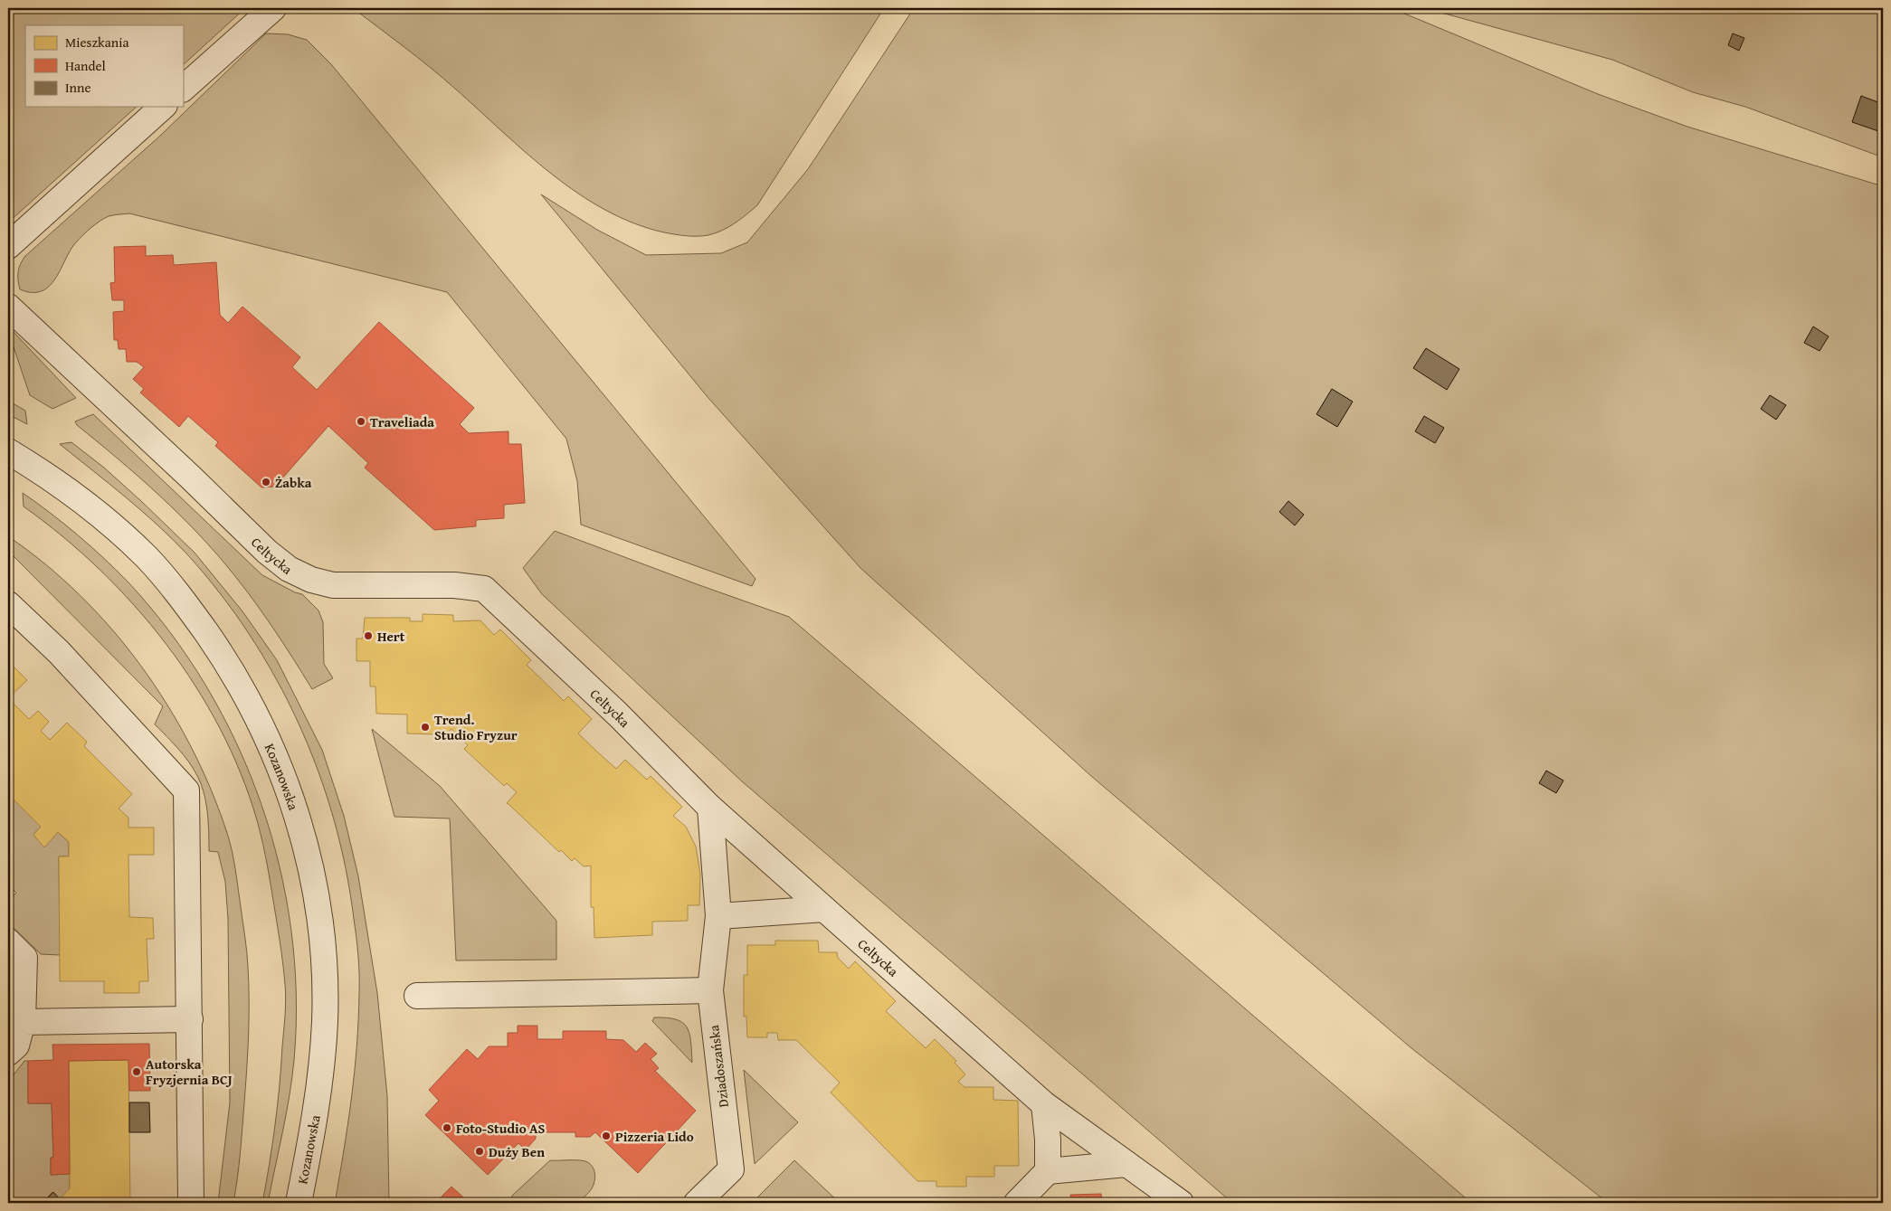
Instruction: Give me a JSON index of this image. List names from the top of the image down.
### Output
{
  "streets": {
    "street": ["Celtycka", "Kozanowska", "Dziadoszańska"]
  },
  "crossings": [
    ["Celtycka", "Dziadoszańska"]
  ],
  "places": [
    "Traveliada",
    "Żabka",
    "Hert",
    "Trend. Studio Fryzur",
    "Autorska Fryzjernia BCJ",
    "Foto-Studio AS",
    "Pizzeria Lido",
    "Duży Ben"
  ],
  "legend": ["Mieszkania", "Handel", "Inne"]
}
